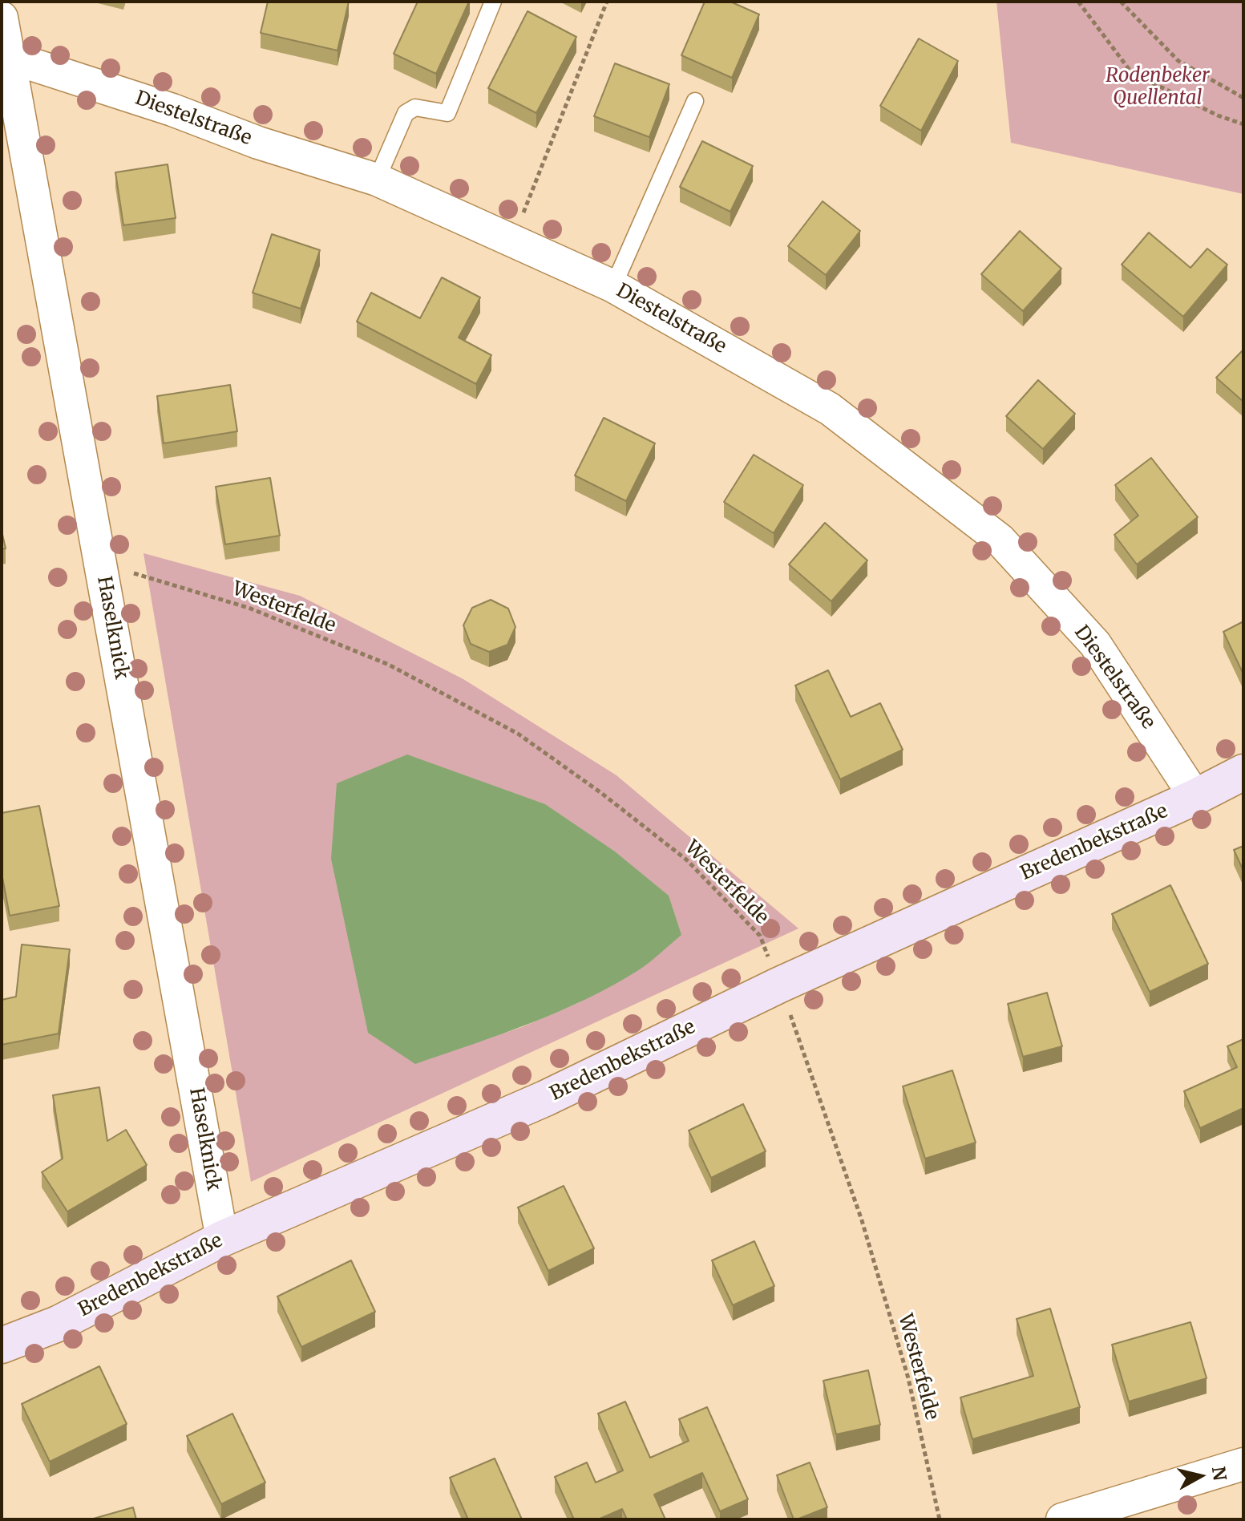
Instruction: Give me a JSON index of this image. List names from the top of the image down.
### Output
{
  "streets": {
    "street": ["Diestelstraße", "Haselknick", "Bredenbekstraße"],
    "path": ["Westerfelde"]
  },
  "crossings": [
    ["Diestelstraße", "Haselknick"],
    ["Diestelstraße", "Bredenbekstraße"],
    ["Westerfelde", "Bredenbekstraße"],
    ["Haselknick", "Bredenbekstraße"]
  ],
  "parks": ["Rodenbeker Quellental"],
  "north": "right"
}
